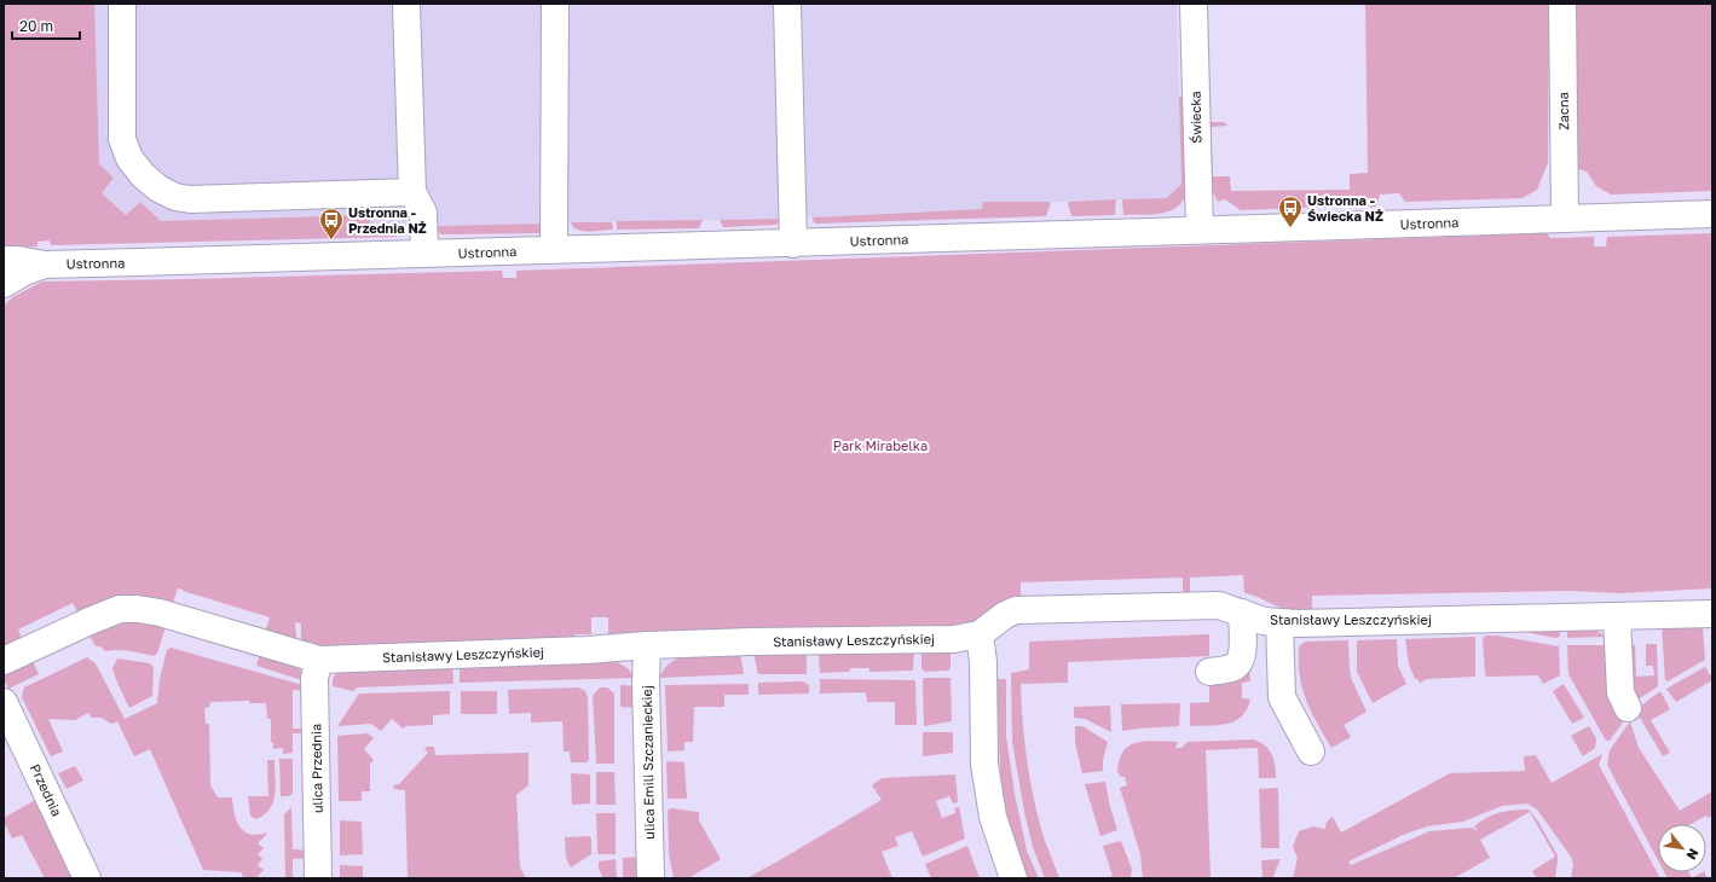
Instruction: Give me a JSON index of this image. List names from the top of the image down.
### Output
{
  "streets": {
    "street": [
      "Zacna",
      "Świecka",
      "Ustronna",
      "Stanisławy Leszczyńskiej",
      "ulica Emili Szczanieckiej",
      "ulica Przednia",
      "Przednia"
    ]
  },
  "crossings": [
    ["Zacna", "Ustronna"],
    ["Świecka", "Ustronna"],
    ["Stanisławy Leszczyńskiej", "ulica Emili Szczanieckiej"],
    ["Stanisławy Leszczyńskiej", "ulica Przednia"]
  ],
  "parks": ["Park Mirabelka"],
  "places": {
    "bus stop": ["Ustronna - Świecka NŻ", "Ustronna - Przednia NŻ"]
  },
  "scale_bar": "20 m",
  "north": "bottom right"
}
